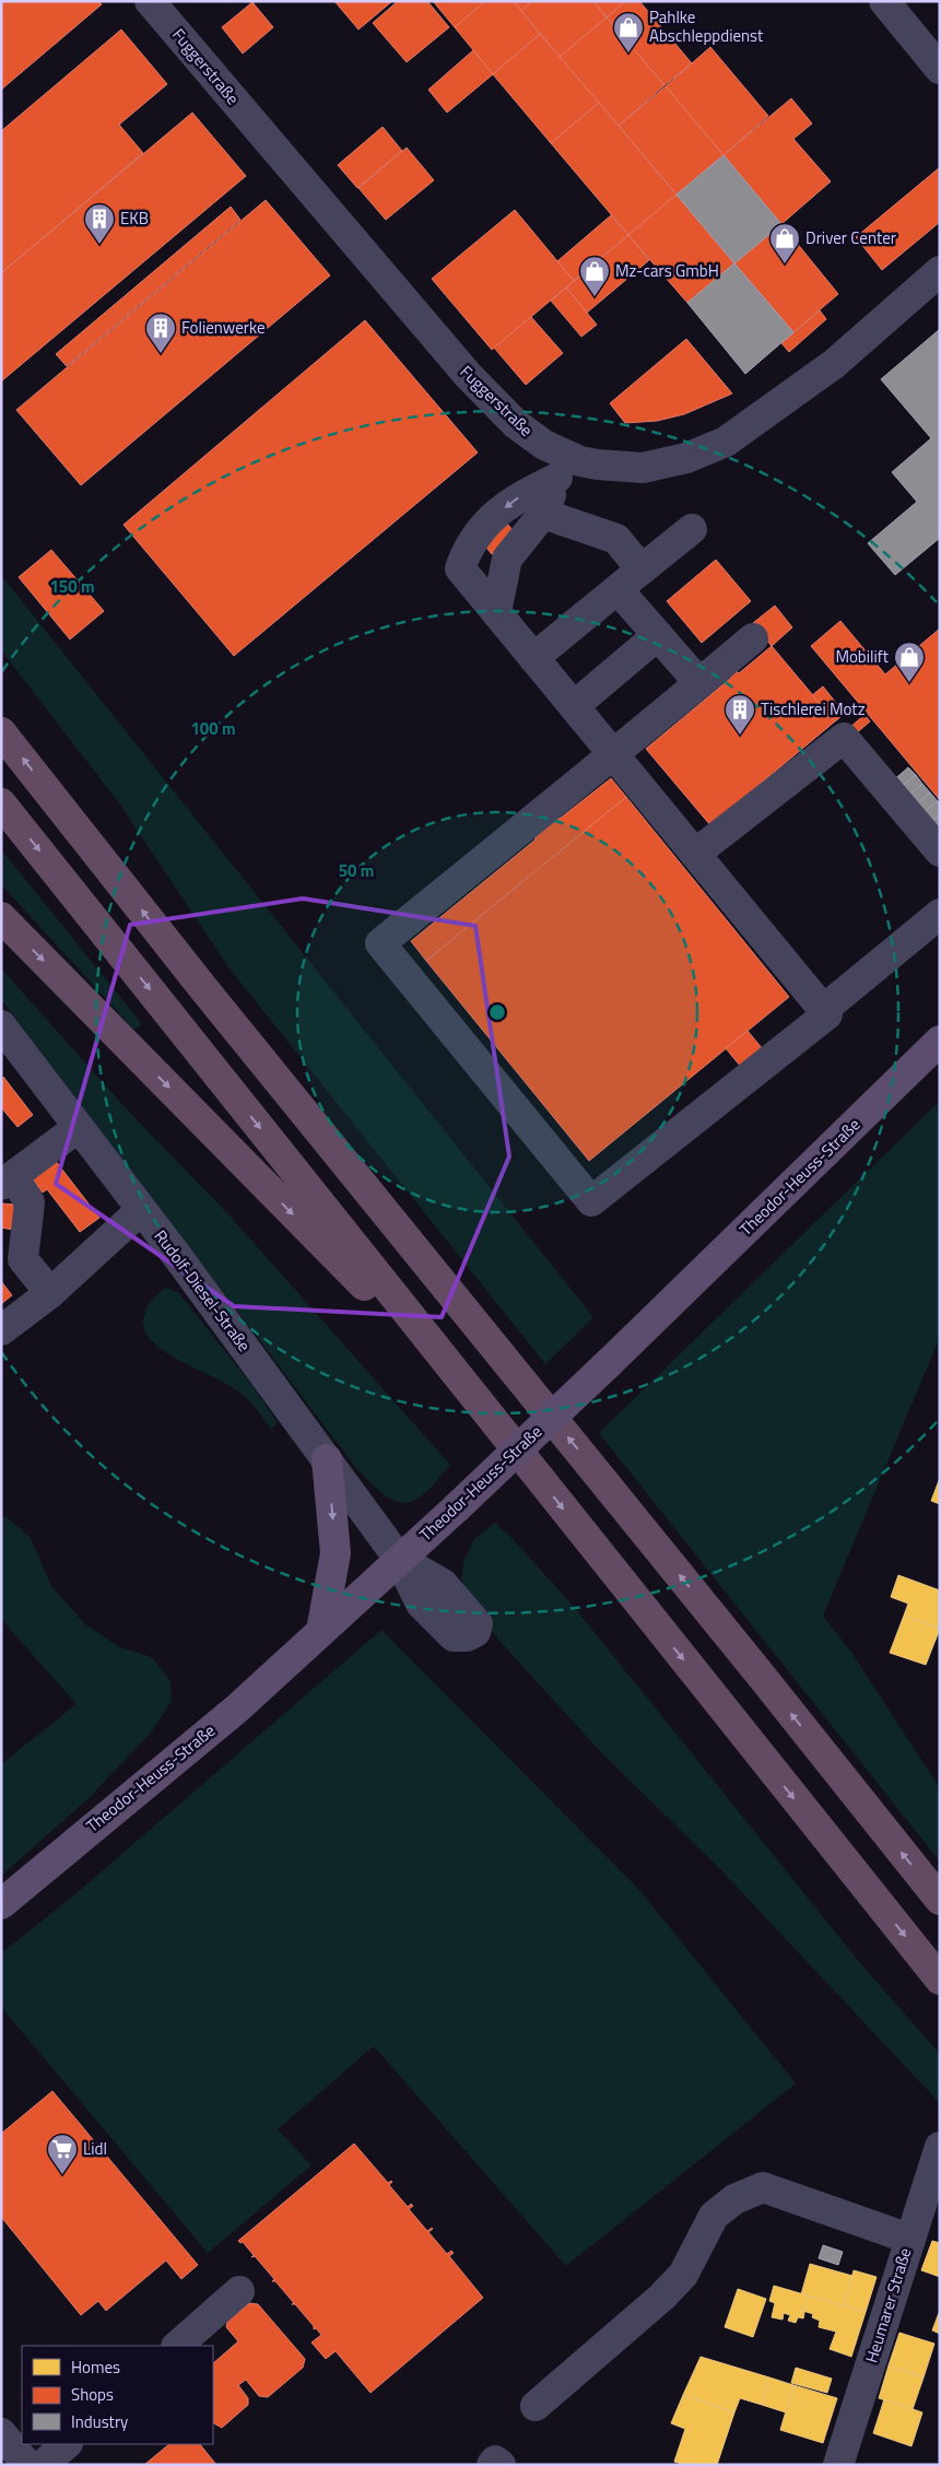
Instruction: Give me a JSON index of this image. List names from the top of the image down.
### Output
{
  "streets": {
    "main road": ["Theodor-Heuss-Straße"],
    "street": ["Fuggerstraße", "Rudolf-Diesel-Straße", "Heumarer Straße"]
  },
  "crossings": [
    ["Theodor-Heuss-Straße", "Rudolf-Diesel-Straße"]
  ],
  "places": {
    "shop": [
      "Pahlke Abschleppdienst",
      "Driver Center",
      "Mz-cars GmbH",
      "Mobilift"
    ],
    "building": ["EKB", "Folienwerke", "Tischlerei Motz"],
    "supermarket": ["Lidl"]
  },
  "legend": ["Homes", "Shops", "Industry"],
  "rings": ["150 m", "100 m", "50 m"]
}
